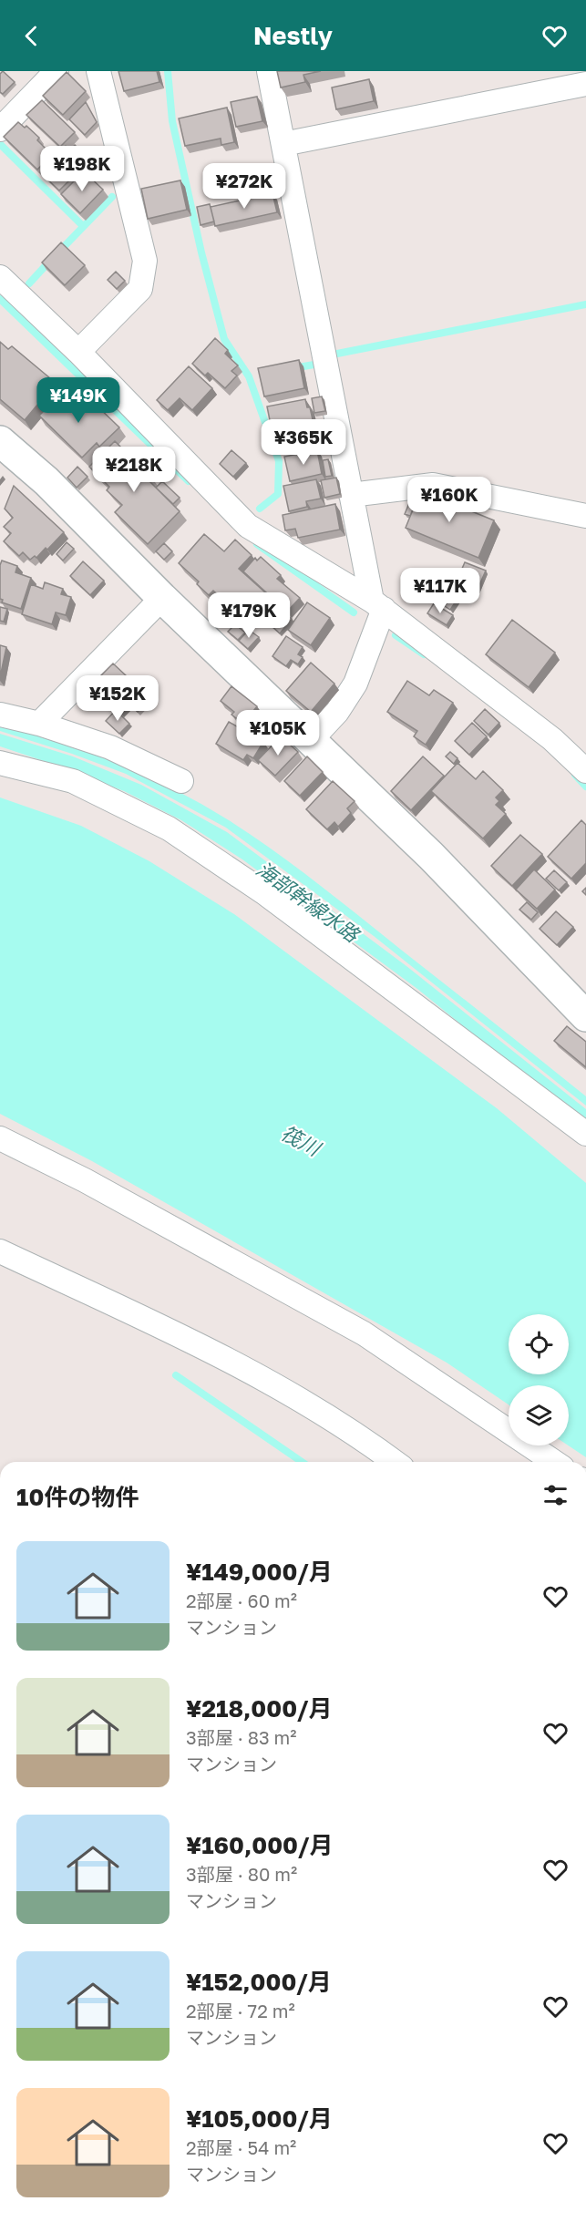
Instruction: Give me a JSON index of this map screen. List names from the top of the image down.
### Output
{
  "water": ["海部幹線水路", "筏川"],
  "page": {
    "header": "Nestly",
    "price": [
      "¥198K",
      "¥272K",
      "¥149K",
      "¥365K",
      "¥218K",
      "¥160K",
      "¥117K",
      "¥179K",
      "¥152K",
      "¥105K"
    ],
    "heading": "10件の物件",
    "list": [
      {
        "name": "¥149,000/月",
        "note": "2部屋 · 60 m² · マンション"
      },
      {
        "name": "¥218,000/月",
        "note": "3部屋 · 83 m² · マンション"
      },
      {
        "name": "¥160,000/月",
        "note": "3部屋 · 80 m² · マンション"
      },
      {
        "name": "¥152,000/月",
        "note": "2部屋 · 72 m² · マンション"
      },
      {
        "name": "¥105,000/月",
        "note": "2部屋 · 54 m² · マンション"
      }
    ]
  }
}
